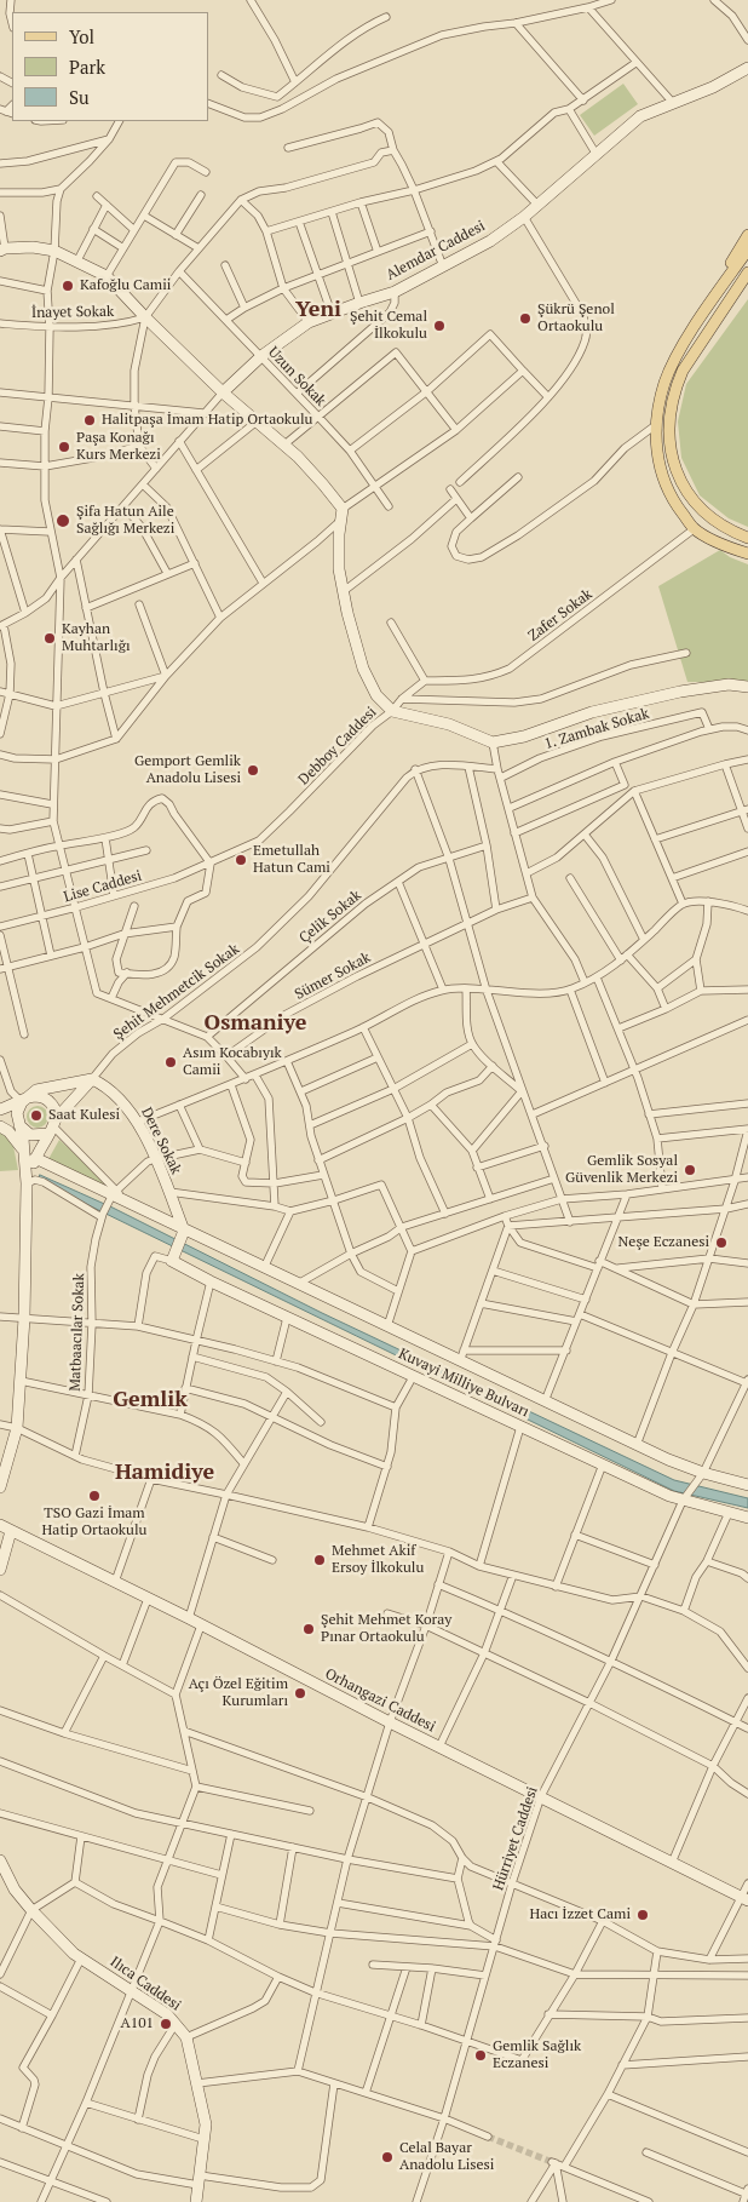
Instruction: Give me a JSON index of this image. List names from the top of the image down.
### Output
{
  "streets": {
    "street": [
      "Alemdar Caddesi",
      "İnayet Sokak",
      "Uzun Sokak",
      "Zafer Sokak",
      "1. Zambak Sokak",
      "Debboy Caddesi",
      "Lise Caddesi",
      "Çelik Sokak",
      "Sümer Sokak",
      "Şehit Mehmetcik Sokak",
      "Dere Sokak",
      "Matbaacılar Sokak",
      "Kuvayi Milliye Bulvarı",
      "Orhangazi Caddesi",
      "Hürriyet Caddesi",
      "Ilıca Caddesi"
    ]
  },
  "crossings": [
    ["Alemdar Caddesi", "Uzun Sokak"],
    ["Zafer Sokak", "Debboy Caddesi"],
    ["Debboy Caddesi", "Lise Caddesi"],
    ["Şehit Mehmetcik Sokak", "Dere Sokak"],
    ["Dere Sokak", "Kuvayi Milliye Bulvarı"],
    ["Matbaacılar Sokak", "Kuvayi Milliye Bulvarı"],
    ["Kuvayi Milliye Bulvarı", "Hürriyet Caddesi"],
    ["Orhangazi Caddesi", "Hürriyet Caddesi"]
  ],
  "districts": [
    "Yeni",
    "Osmaniye",
    "Gemlik",
    "Hamidiye"
  ],
  "places": [
    "Kafoğlu Camii",
    "Şükrü Şenol Ortaokulu",
    "Şehit Cemal İlkokulu",
    "Halitpaşa İmam Hatip Ortaokulu",
    "Paşa Konağı Kurs Merkezi",
    "Şifa Hatun Aile Sağlığı Merkezi",
    "Kayhan Muhtarlığı",
    "Gemport Gemlik Anadolu Lisesi",
    "Emetullah Hatun Cami",
    "Asım Kocabıyık Camii",
    "Saat Kulesi",
    "Gemlik Sosyal Güvenlik Merkezi",
    "Neşe Eczanesi",
    "TSO Gazi İmam Hatip Ortaokulu",
    "Mehmet Akif Ersoy İlkokulu",
    "Şehit Mehmet Koray Pınar Ortaokulu",
    "Açı Özel Eğitim Kurumları",
    "Hacı İzzet Cami",
    "A101",
    "Gemlik Sağlık Eczanesi",
    "Celal Bayar Anadolu Lisesi"
  ],
  "legend": ["Yol", "Park", "Su"]
}
